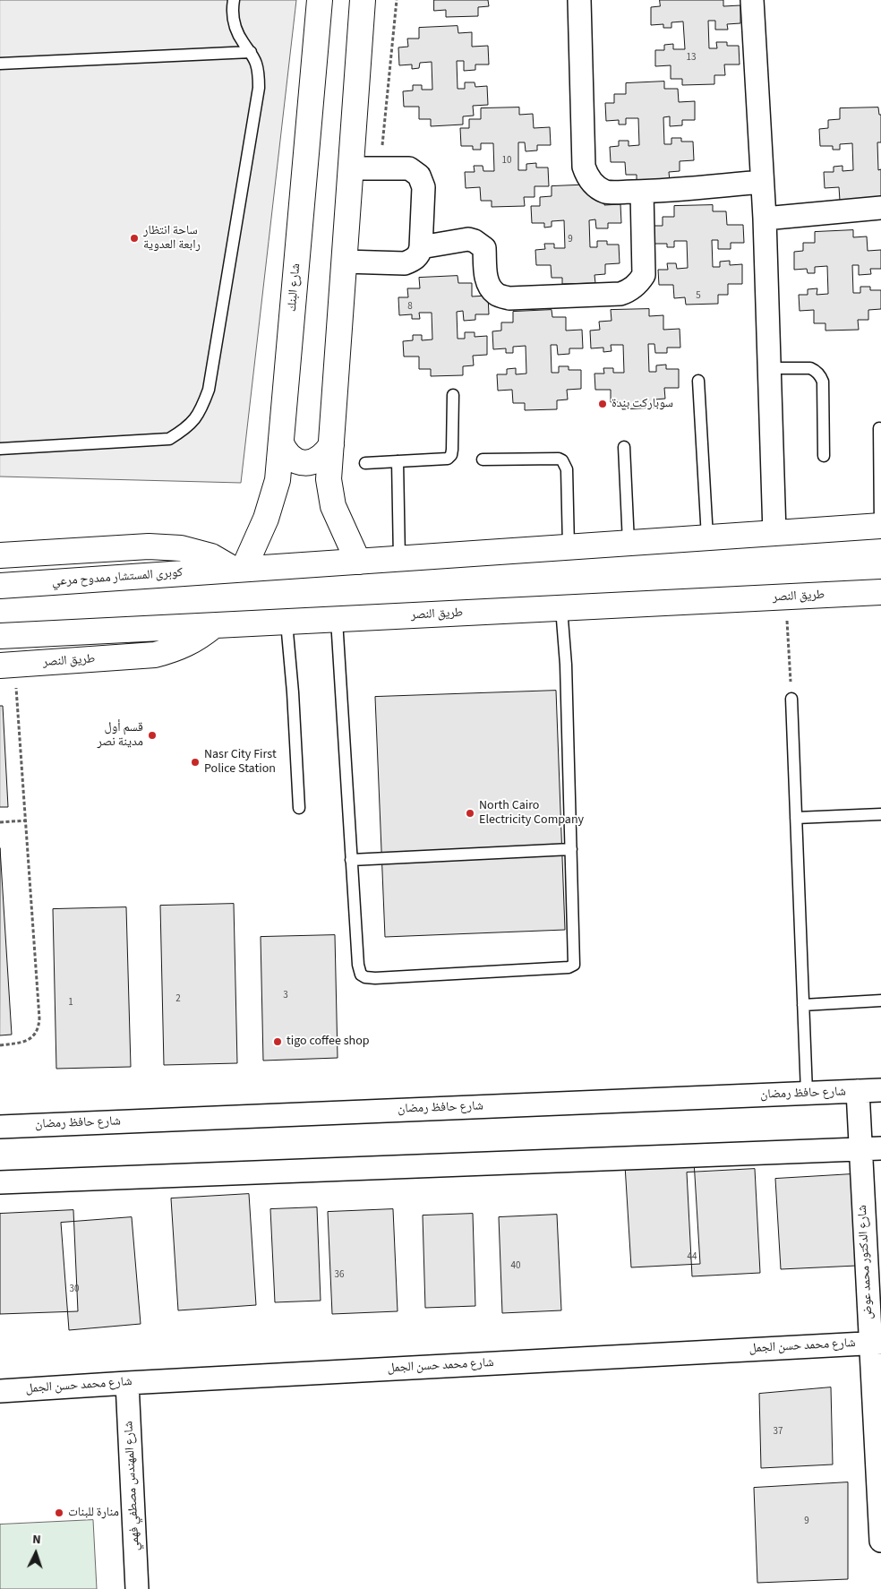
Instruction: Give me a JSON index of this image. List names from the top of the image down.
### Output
{
  "streets": {
    "main road": ["شارع البنك", "كوبرى المستشار ممدوح مرعي", "طريق النصر"],
    "street": [
      "شارع حافظ رمضان",
      "شارع الدكتور محمد عوض",
      "شارع محمد حسن الجمل",
      "شارع المهندس مصطفي فهمي"
    ]
  },
  "crossings": [
    ["شارع البنك", "كوبرى المستشار ممدوح مرعي"],
    ["شارع حافظ رمضان", "شارع الدكتور محمد عوض"],
    ["شارع الدكتور محمد عوض", "شارع محمد حسن الجمل"],
    ["شارع محمد حسن الجمل", "شارع المهندس مصطفي فهمي"]
  ],
  "places": [
    "ساحة انتظار رابعة العدوية",
    "سوباركت بندة",
    "قسم أول مدينة نصر",
    "Nasr City First Police Station",
    "North Cairo Electricity Company",
    "tigo coffee shop",
    "منارة للبنات"
  ],
  "house_numbers": [
    "13",
    "10",
    "9",
    "5",
    "8",
    "3",
    "2",
    "1",
    "44",
    "40",
    "36",
    "30",
    "37",
    "9"
  ],
  "north": "top"
}
